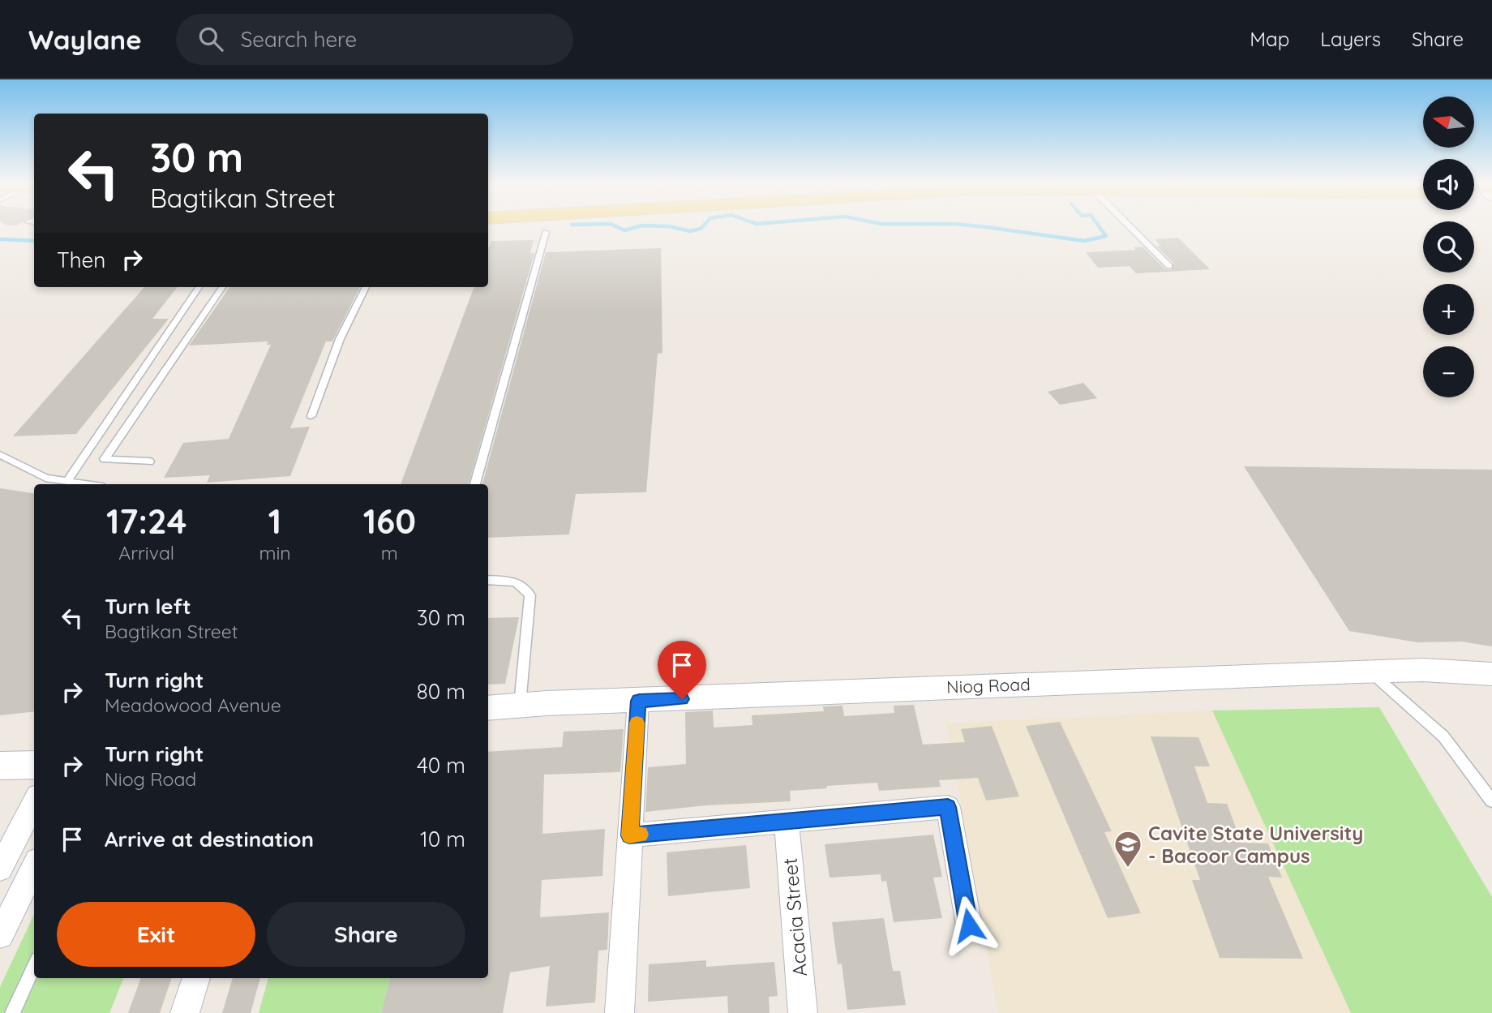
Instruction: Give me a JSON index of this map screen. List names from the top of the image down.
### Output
{
  "streets": {
    "street": ["Niog Road", "Acacia Street"]
  },
  "places": {
    "school or university": ["Cavite State University - Bacoor Campus"]
  },
  "north": "left",
  "page": {
    "header": "Waylane",
    "search": "Search here",
    "nav": ["Map", "Layers", "Share"],
    "map_buttons": ["+", "−"],
    "turn": ["30 m", "Bagtikan Street"],
    "then": "Then",
    "eta": [
      "17:24",
      "Arrival",
      "1",
      "min",
      "160",
      "m"
    ],
    "list": [
      {
        "name": "Turn left",
        "note": "Bagtikan Street",
        "value": "30 m"
      },
      {
        "name": "Turn right",
        "note": "Meadowood Avenue",
        "value": "80 m"
      },
      {
        "name": "Turn right",
        "note": "Niog Road",
        "value": "40 m"
      },
      {
        "name": "Arrive at destination",
        "value": "10 m"
      }
    ],
    "buttons": ["Exit", "Share"]
  }
}
